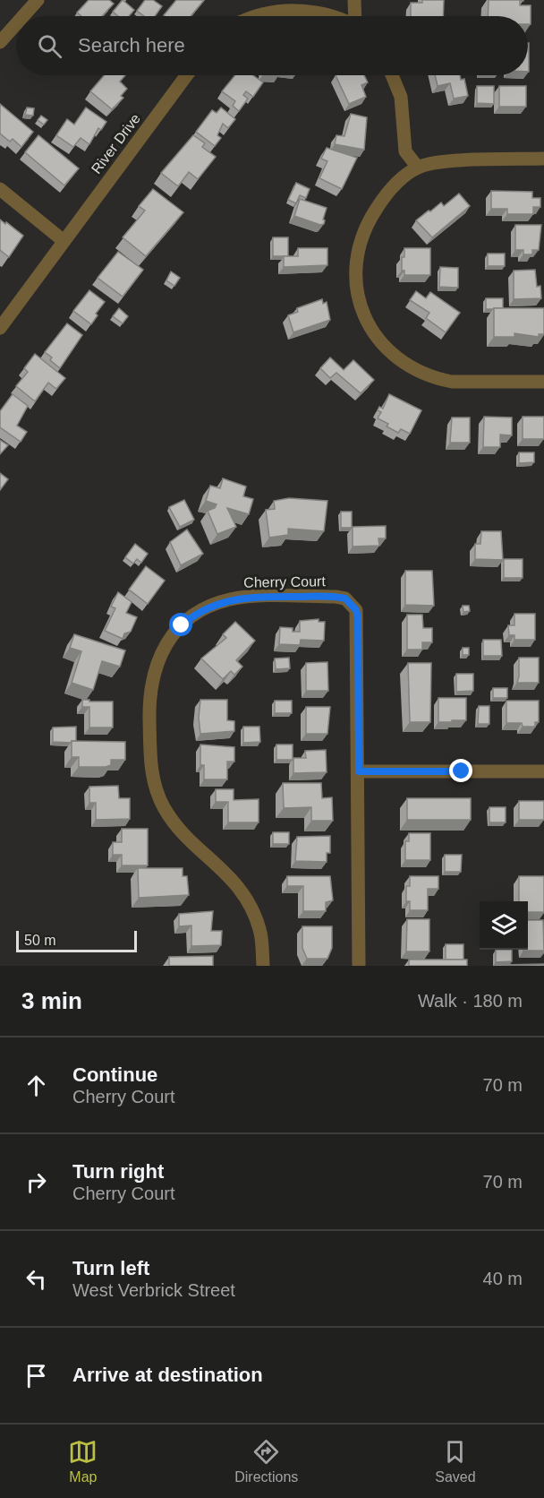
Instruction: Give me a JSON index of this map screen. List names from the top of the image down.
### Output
{
  "streets": {
    "street": ["River Drive", "Cherry Court"]
  },
  "scale_bar": "50 m",
  "page": {
    "search": "Search here",
    "scale": "50 m",
    "heading": ["3 min", "Walk · 180 m"],
    "list": [
      ["Continue", "Cherry Court", "70 m"],
      ["Turn right", "Cherry Court", "70 m"],
      ["Turn left", "West Verbrick Street", "40 m"],
      "Arrive at destination"
    ],
    "nav": ["Map", "Directions", "Saved"]
  }
}
